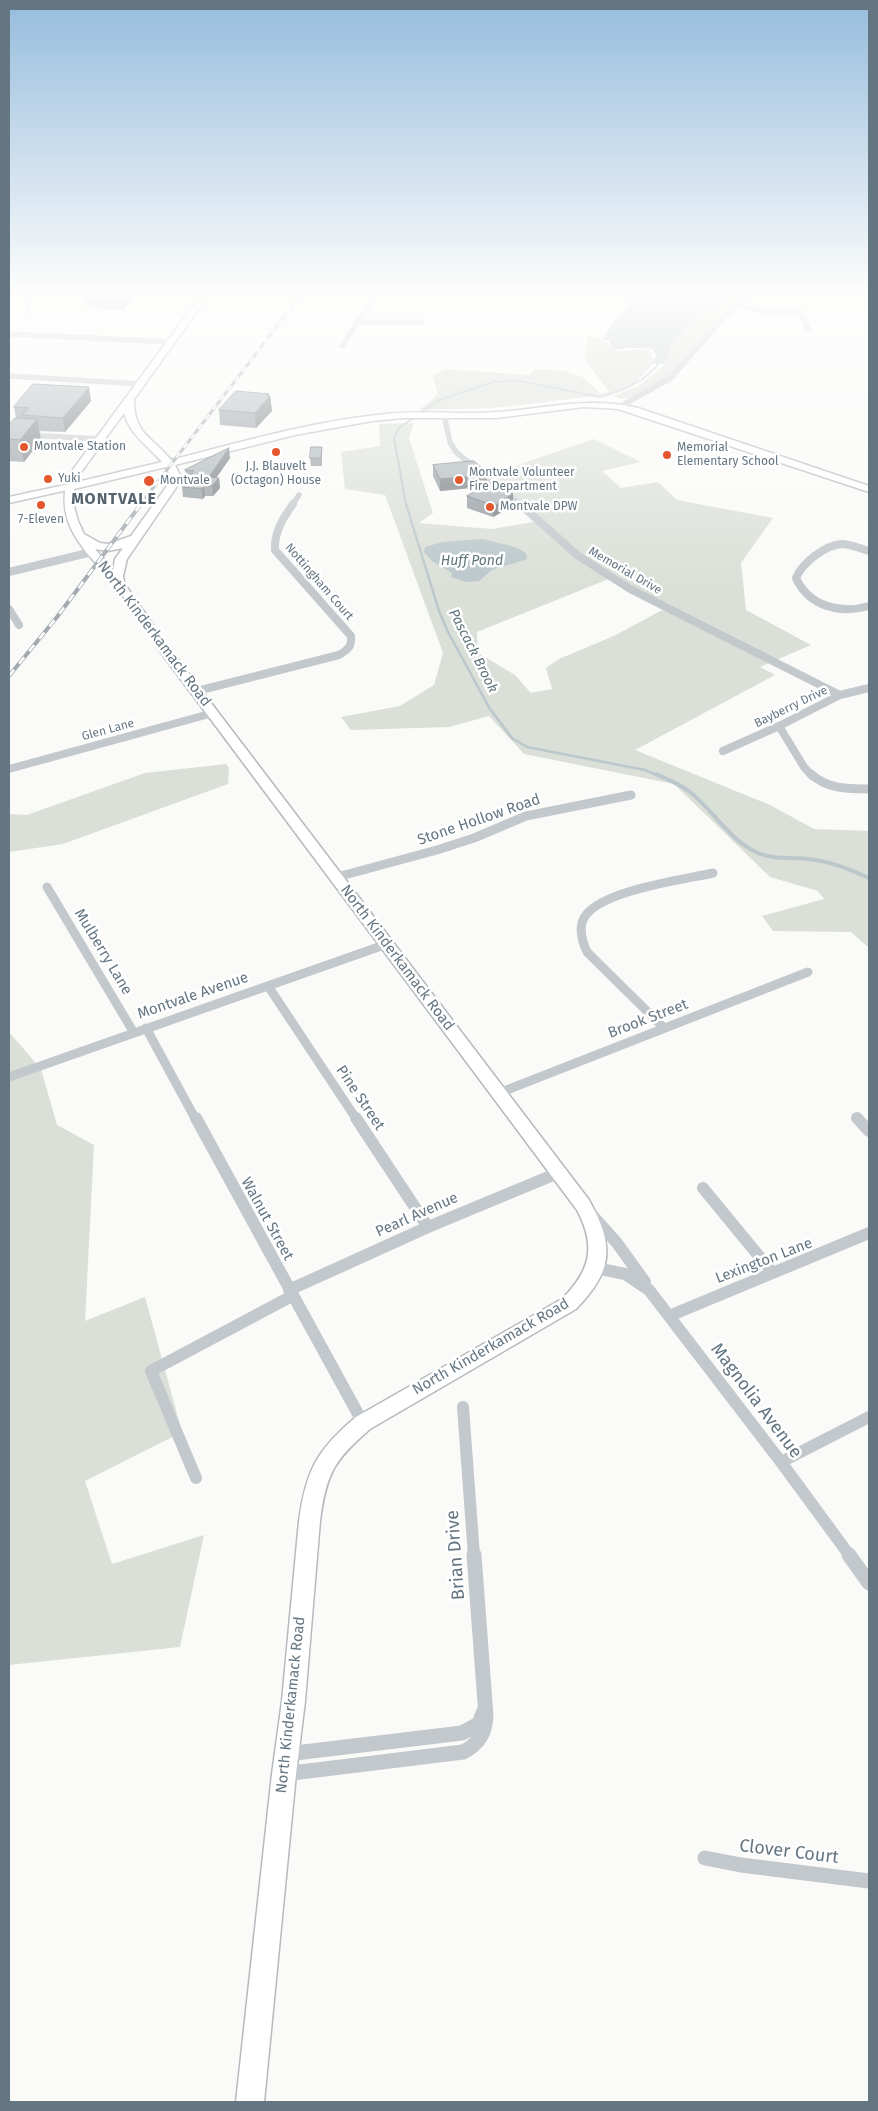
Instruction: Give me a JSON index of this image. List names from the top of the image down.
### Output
{
  "streets": {
    "main road": ["North Kinderkamack Road"],
    "street": [
      "Memorial Drive",
      "Nottingham Court",
      "Bayberry Drive",
      "Glen Lane",
      "Stone Hollow Road",
      "Mulberry Lane",
      "Montvale Avenue",
      "Brook Street",
      "Pine Street",
      "Pearl Avenue",
      "Walnut Street",
      "Lexington Lane",
      "Magnolia Avenue",
      "Brian Drive",
      "Clover Court"
    ]
  },
  "crossings": [
    ["Memorial Drive", "Bayberry Drive"],
    ["Nottingham Court", "North Kinderkamack Road"],
    ["North Kinderkamack Road", "Glen Lane"],
    ["North Kinderkamack Road", "Stone Hollow Road"],
    ["North Kinderkamack Road", "Montvale Avenue"],
    ["North Kinderkamack Road", "Brook Street"],
    ["North Kinderkamack Road", "Pearl Avenue"],
    ["North Kinderkamack Road", "Walnut Street"],
    ["North Kinderkamack Road", "Magnolia Avenue"],
    ["North Kinderkamack Road", "Brian Drive"],
    ["Mulberry Lane", "Montvale Avenue"],
    ["Montvale Avenue", "Pine Street"],
    ["Montvale Avenue", "Walnut Street"],
    ["Pine Street", "Pearl Avenue"],
    ["Pearl Avenue", "Walnut Street"],
    ["Lexington Lane", "Magnolia Avenue"]
  ],
  "districts": ["MONTVALE"],
  "water": ["Huff Pond", "Pascack Brook"],
  "places": [
    "Montvale Station",
    "J.J. Blauvelt (Octagon) House",
    "Memorial Elementary School",
    "Yuki",
    "Montvale Volunteer Fire Department",
    "Montvale",
    "7-Eleven",
    "Montvale DPW"
  ]
}
